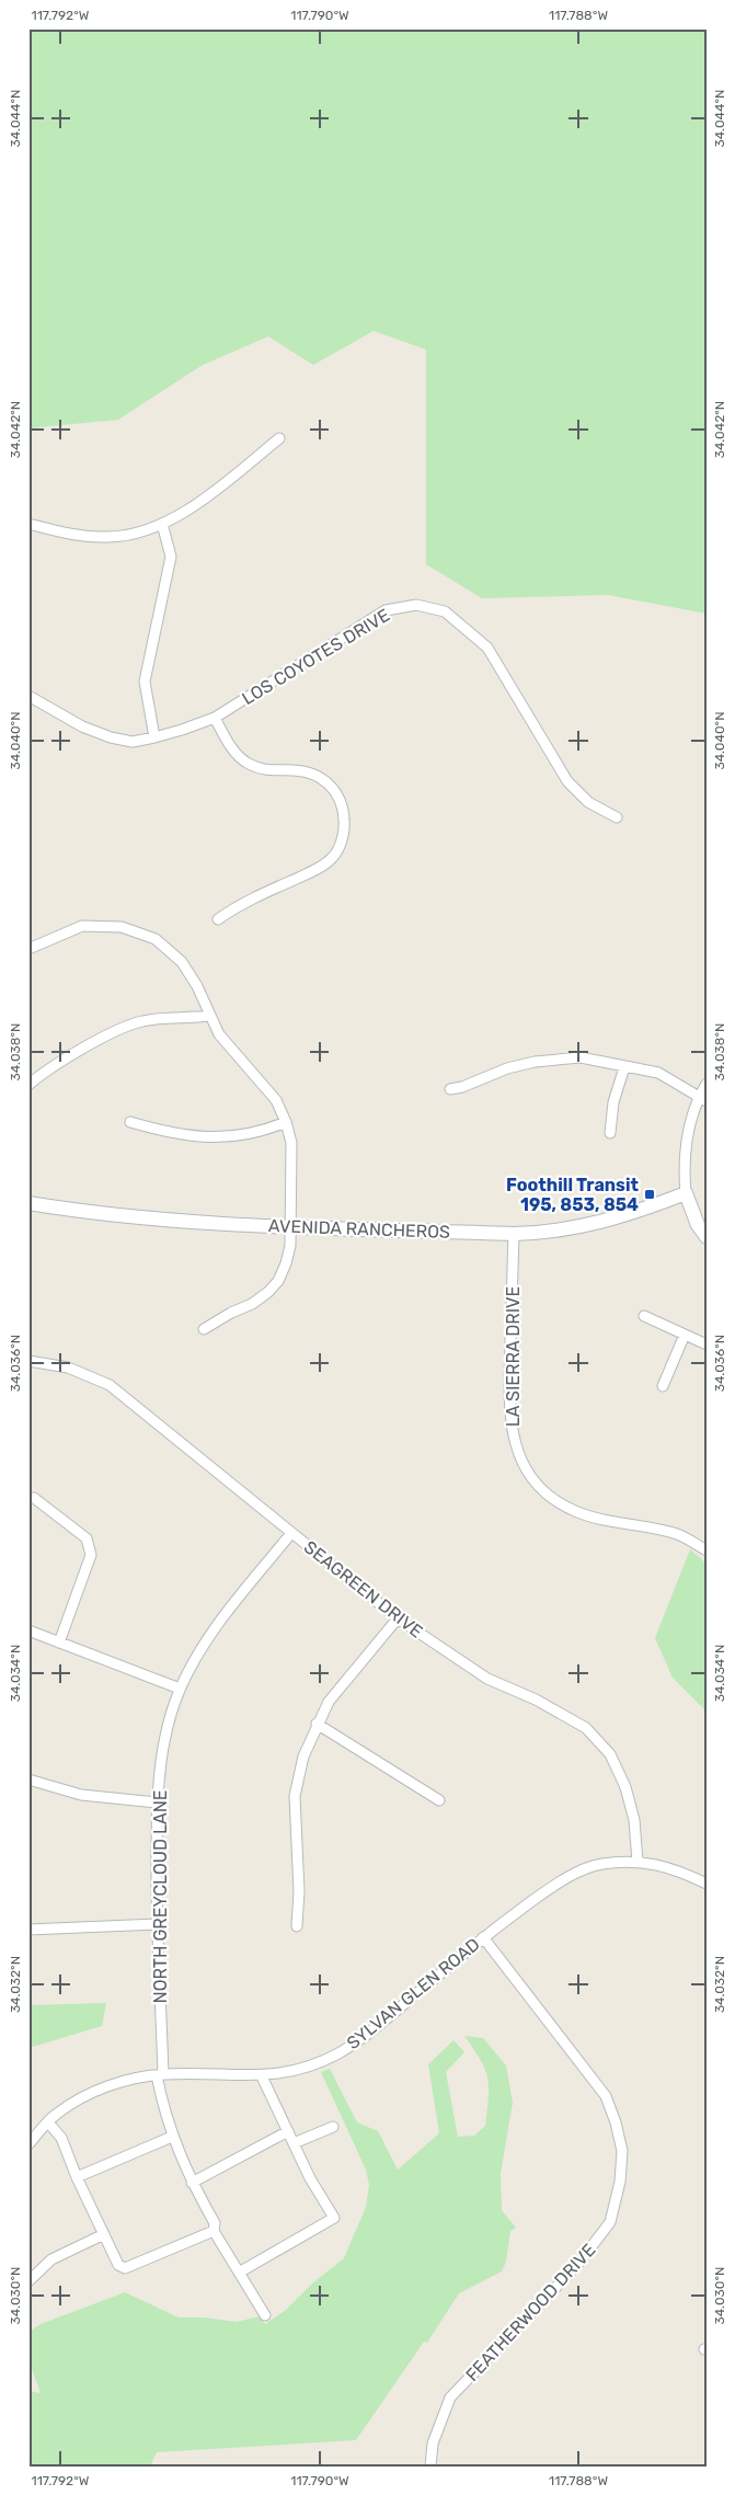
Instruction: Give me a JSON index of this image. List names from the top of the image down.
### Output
{
  "streets": {
    "main road": ["AVENIDA RANCHEROS"],
    "street": [
      "LOS COYOTES DRIVE",
      "LA SIERRA DRIVE",
      "SEAGREEN DRIVE",
      "NORTH GREYCLOUD LANE",
      "SYLVAN GLEN ROAD",
      "FEATHERWOOD DRIVE"
    ]
  },
  "crossings": [
    ["AVENIDA RANCHEROS", "LA SIERRA DRIVE"],
    ["SEAGREEN DRIVE", "NORTH GREYCLOUD LANE"],
    ["SEAGREEN DRIVE", "SYLVAN GLEN ROAD"],
    ["NORTH GREYCLOUD LANE", "SYLVAN GLEN ROAD"],
    ["SYLVAN GLEN ROAD", "FEATHERWOOD DRIVE"]
  ],
  "places": {
    "transit": ["Foothill Transit 195, 853, 854"]
  },
  "coordinates": [
    "117.792°W",
    "117.790°W",
    "117.788°W",
    "34.044°N",
    "34.042°N",
    "34.040°N",
    "34.038°N",
    "34.036°N",
    "34.034°N",
    "34.032°N",
    "34.030°N"
  ]
}
